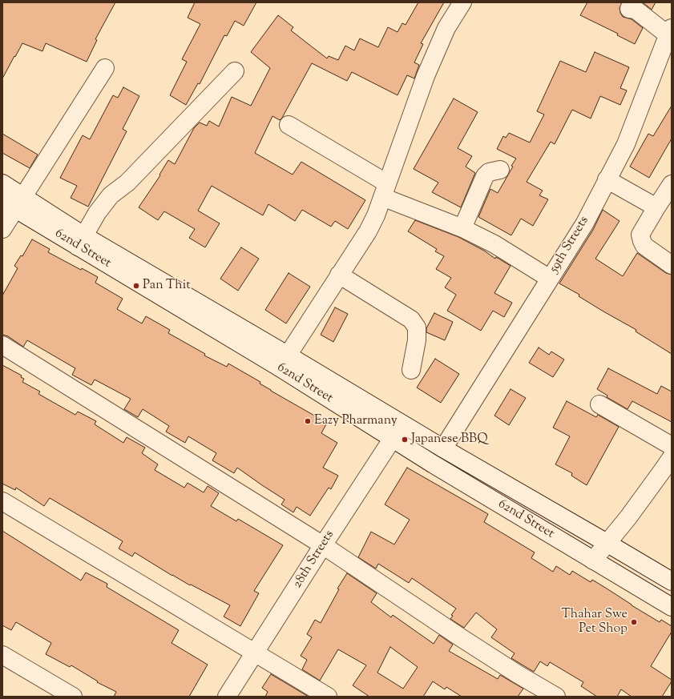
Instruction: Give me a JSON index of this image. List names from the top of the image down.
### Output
{
  "streets": {
    "street": ["59th Streets", "62nd Street", "28th Streets"]
  },
  "crossings": [
    ["59th Streets", "62nd Street"],
    ["62nd Street", "28th Streets"]
  ],
  "places": [
    "Pan Thit",
    "Eazy Pharmany",
    "Japanese BBQ",
    "Thahar Swe Pet Shop"
  ]
}
